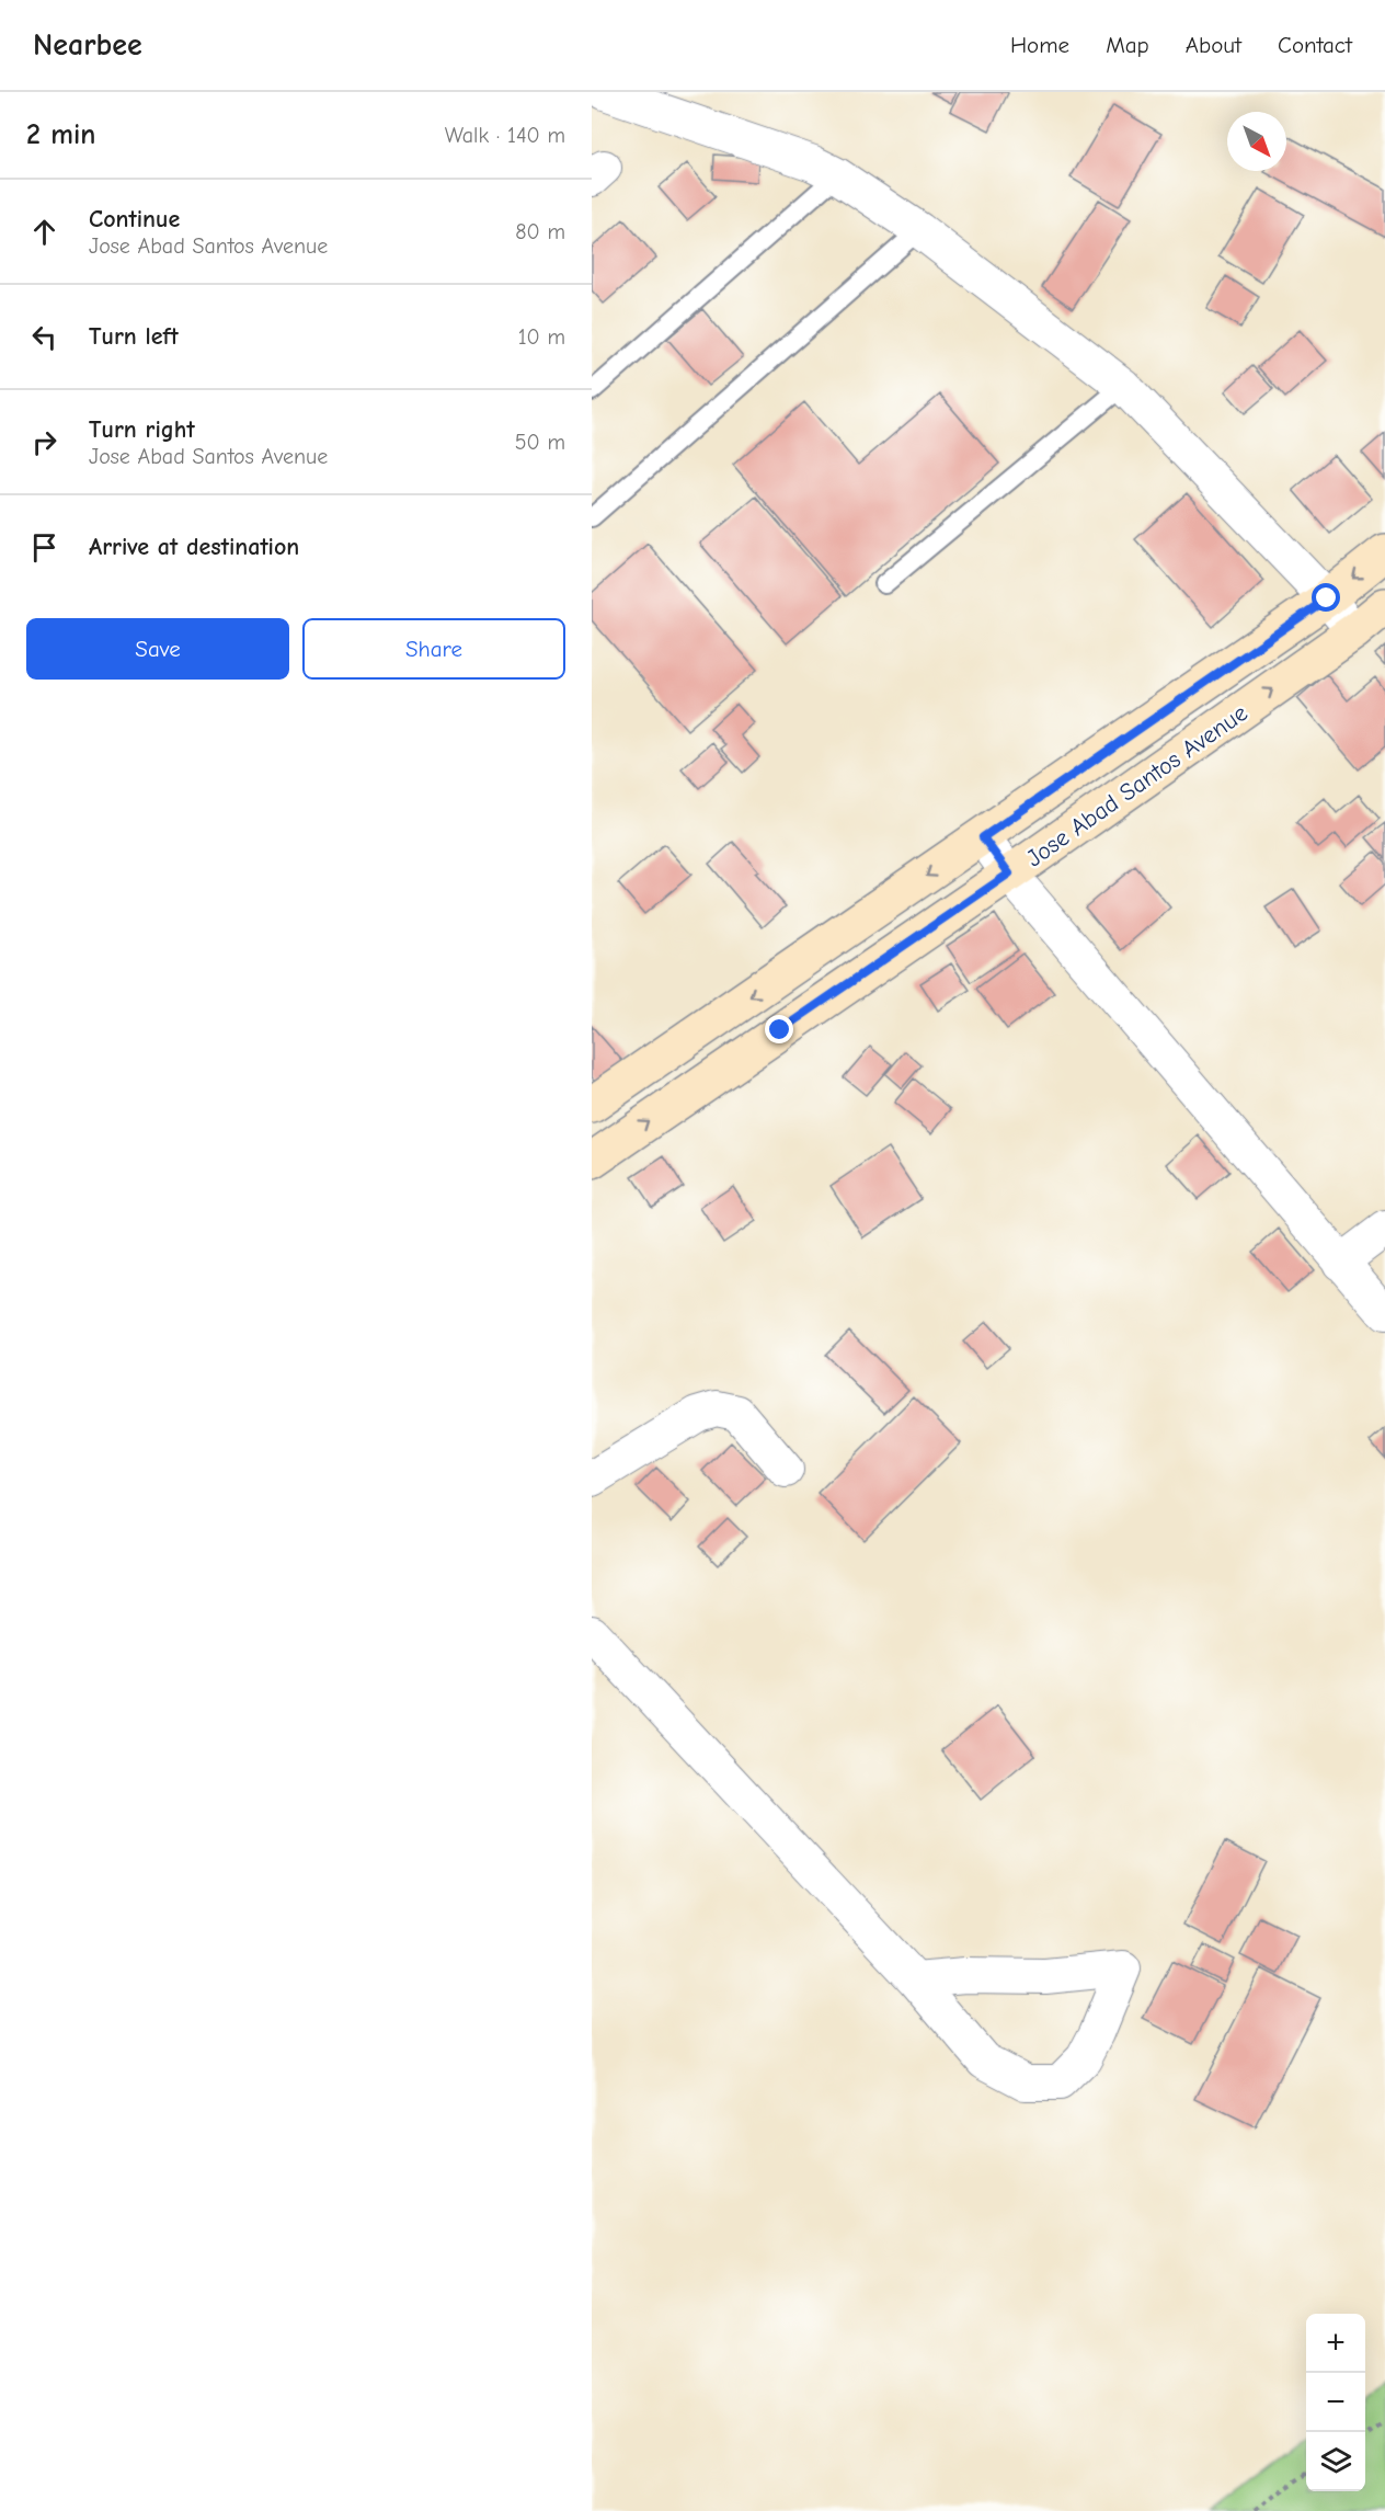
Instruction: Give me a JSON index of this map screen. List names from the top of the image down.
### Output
{
  "streets": {
    "main road": ["Jose Abad Santos Avenue"]
  },
  "north": "bottom right",
  "page": {
    "header": "Nearbee",
    "nav": [
      "Home",
      "Map",
      "About",
      "Contact"
    ],
    "heading": ["2 min", "Walk · 140 m"],
    "list": [
      ["Continue", "Jose Abad Santos Avenue", "80 m"],
      ["Turn left", "10 m"],
      ["Turn right", "Jose Abad Santos Avenue", "50 m"],
      "Arrive at destination"
    ],
    "buttons": ["Save", "Share"],
    "map_buttons": ["+", "−"]
  }
}
